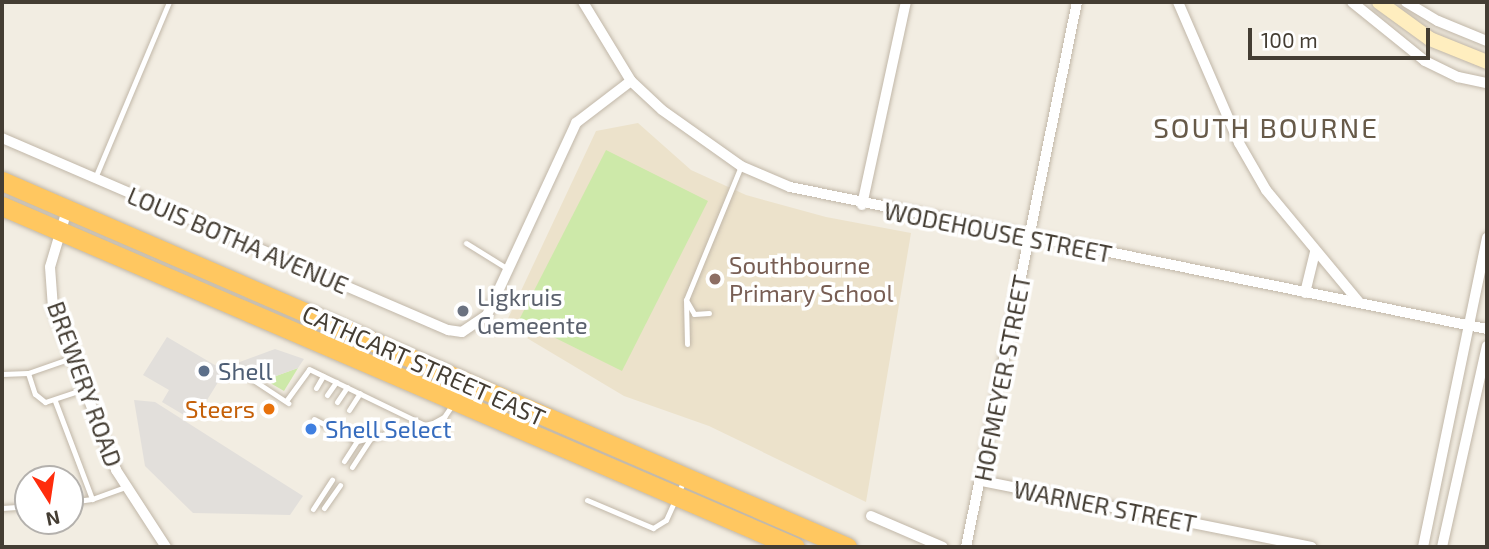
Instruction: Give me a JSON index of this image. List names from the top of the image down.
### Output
{
  "streets": {
    "highway": ["CATHCART STREET EAST"],
    "street": [
      "WODEHOUSE STREET",
      "LOUIS BOTHA AVENUE",
      "HOFMEYER STREET",
      "BREWERY ROAD",
      "WARNER STREET"
    ]
  },
  "crossings": [
    ["WODEHOUSE STREET", "HOFMEYER STREET"],
    ["CATHCART STREET EAST", "BREWERY ROAD"],
    ["HOFMEYER STREET", "WARNER STREET"]
  ],
  "districts": ["SOUTH BOURNE"],
  "places": [
    "Southbourne Primary School",
    "Ligkruis Gemeente",
    "Shell",
    "Steers",
    "Shell Select"
  ],
  "scale_bar": "100 m",
  "north": "bottom"
}
